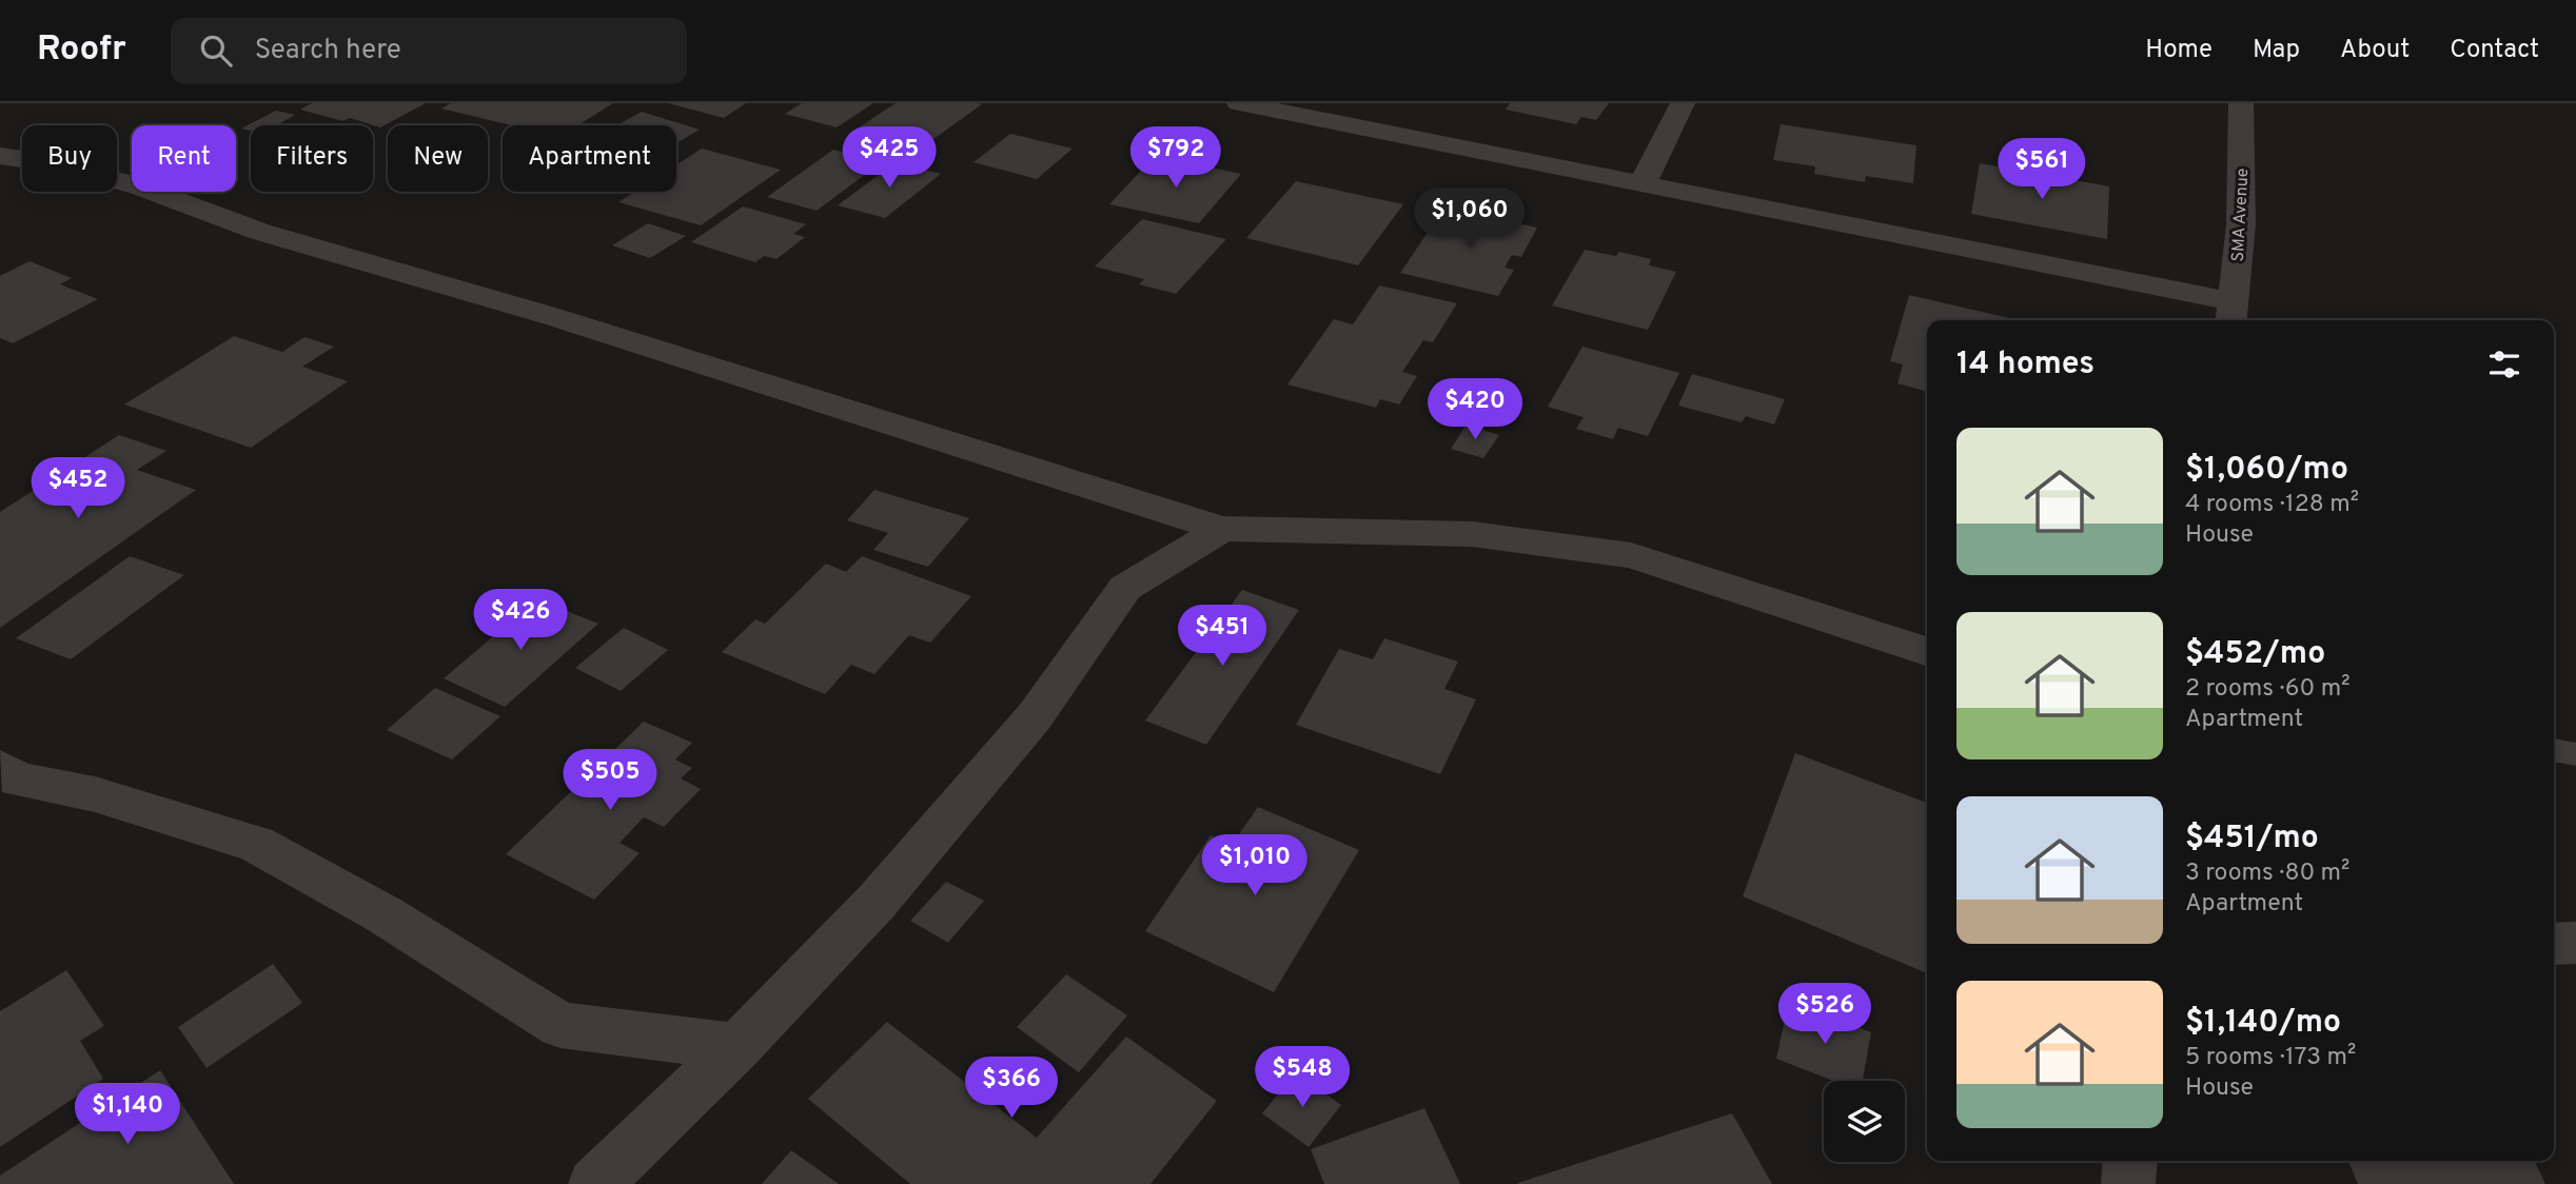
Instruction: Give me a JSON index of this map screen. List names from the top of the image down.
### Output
{
  "streets": {
    "street": ["SMA Avenue"]
  },
  "page": {
    "header": "Roofr",
    "search": "Search here",
    "nav": [
      "Home",
      "Map",
      "About",
      "Contact"
    ],
    "chip": [
      "Buy",
      "Rent",
      "Filters",
      "New",
      "Apartment"
    ],
    "price": [
      "$425",
      "$792",
      "$561",
      "$1,060",
      "$420",
      "$452",
      "$426",
      "$451",
      "$505",
      "$1,010",
      "$526",
      "$548",
      "$366",
      "$1,140"
    ],
    "heading": "14 homes",
    "list": [
      {
        "name": "$1,060/mo",
        "note": "4 rooms · 128 m² · House"
      },
      {
        "name": "$452/mo",
        "note": "2 rooms · 60 m² · Apartment"
      },
      {
        "name": "$451/mo",
        "note": "3 rooms · 80 m² · Apartment"
      },
      {
        "name": "$1,140/mo",
        "note": "5 rooms · 173 m² · House"
      }
    ]
  }
}
